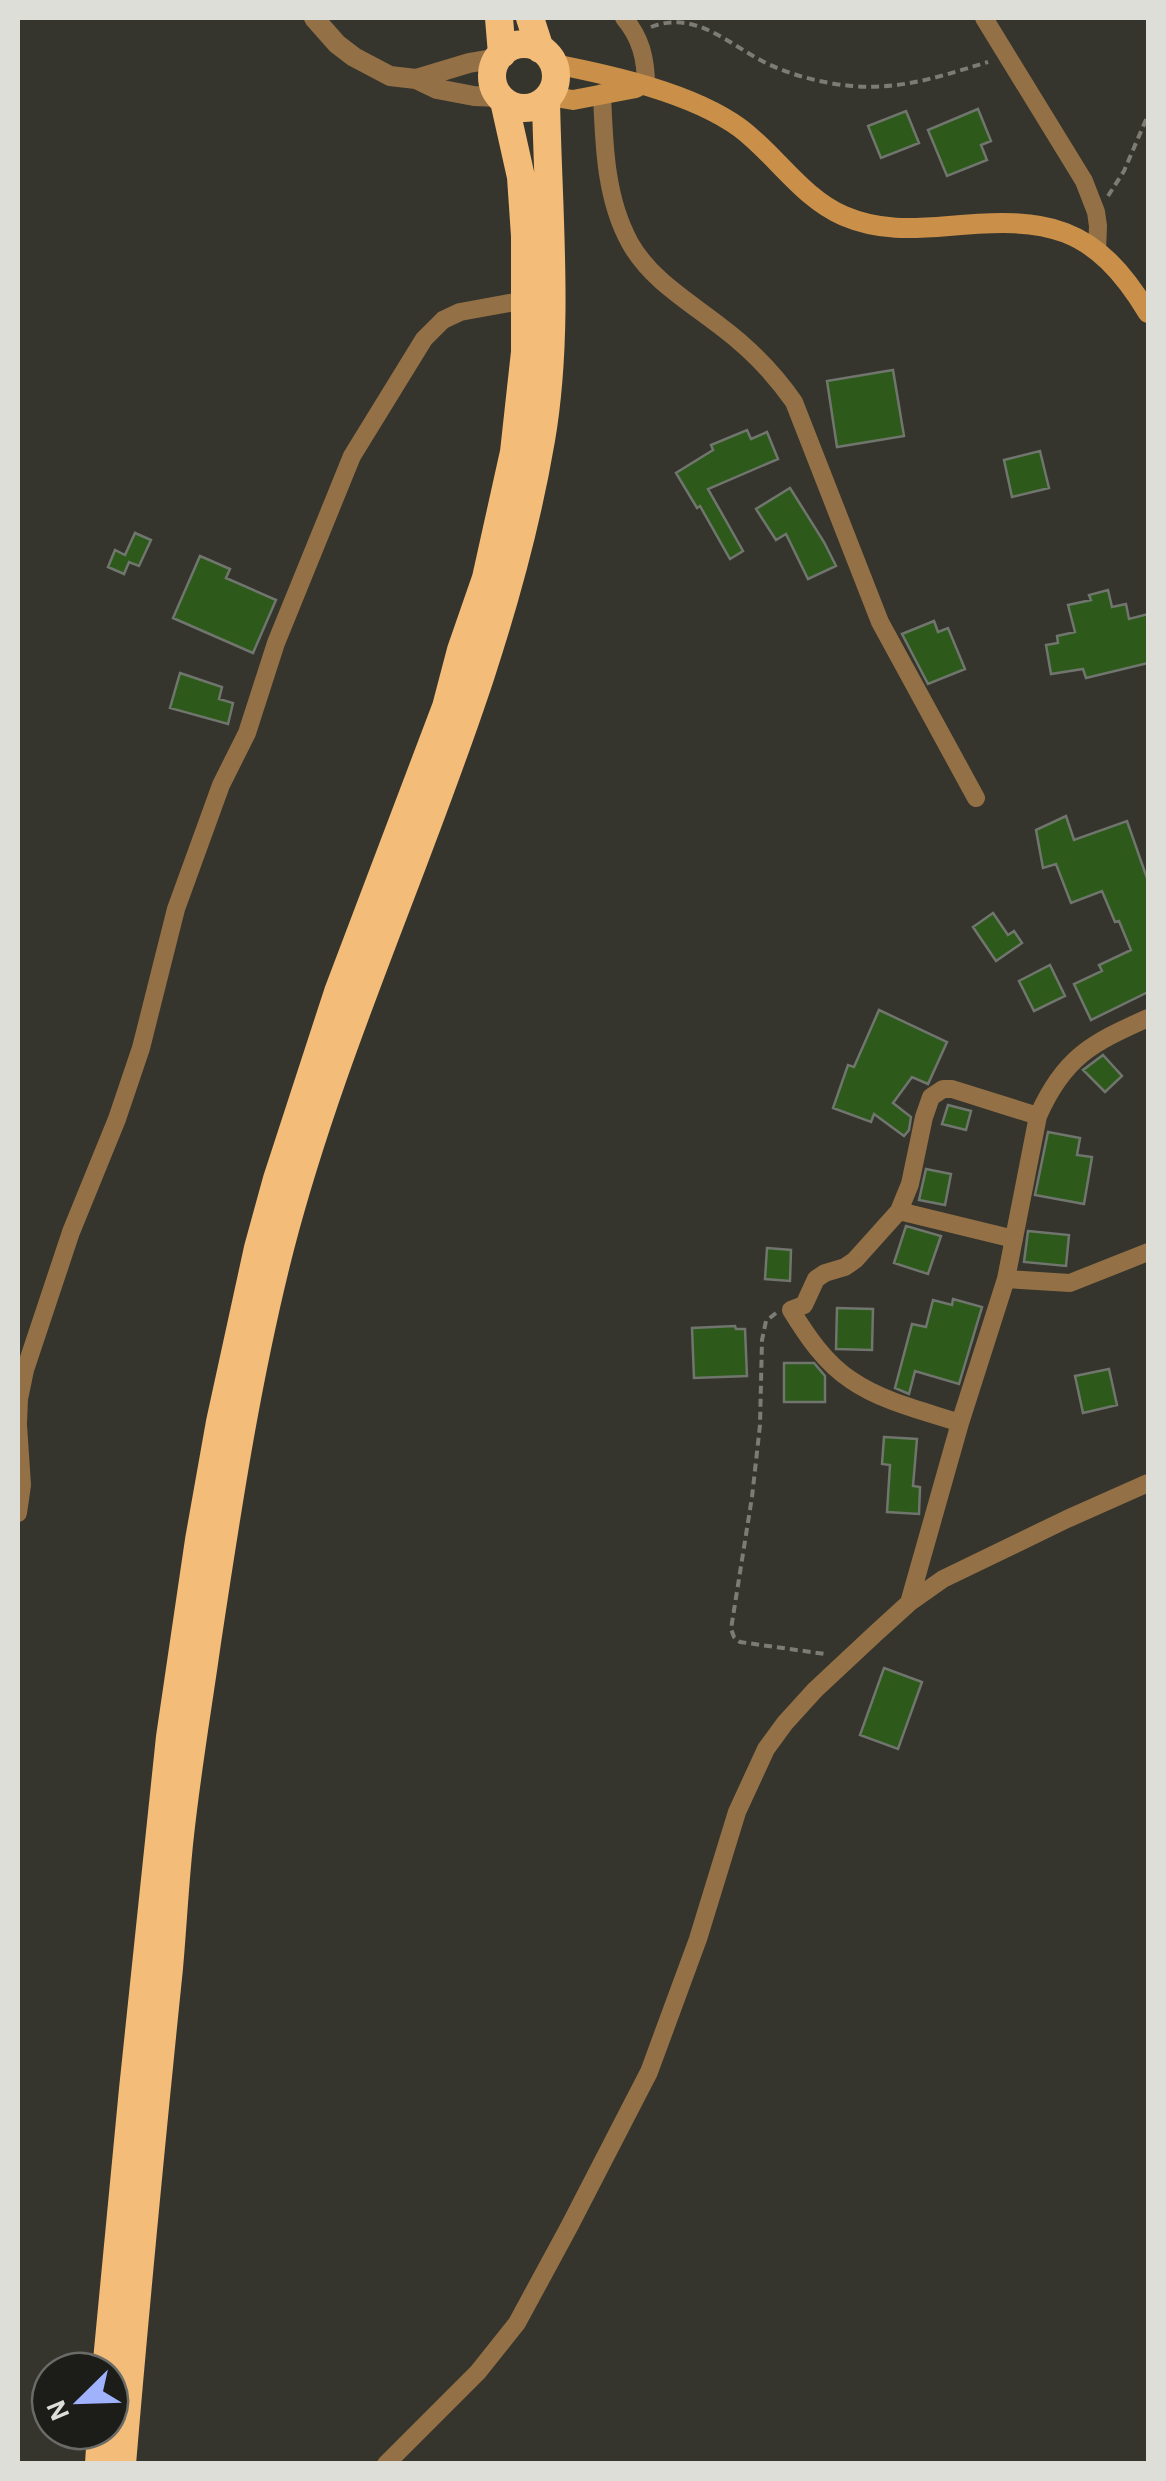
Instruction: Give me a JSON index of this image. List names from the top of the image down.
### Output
{
  "north": "bottom left"
}
